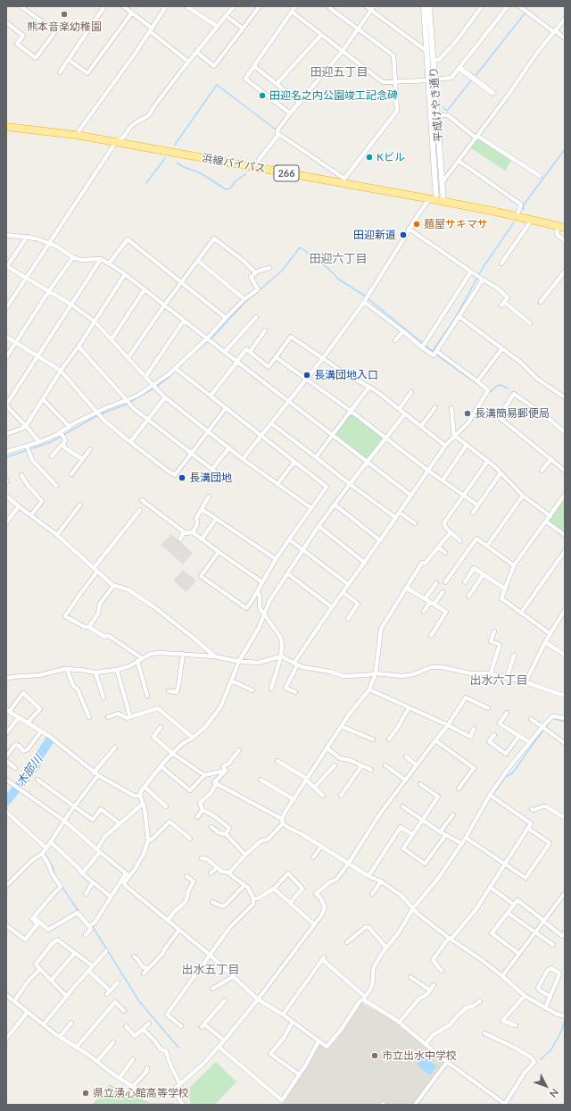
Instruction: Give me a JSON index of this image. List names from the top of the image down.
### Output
{
  "streets": {
    "highway": ["浜線バイパス", "266"],
    "street": ["平成けやき通り"]
  },
  "crossings": [
    ["平成けやき通り", "浜線バイパス"]
  ],
  "districts": [
    "田迎五丁目",
    "田迎六丁目",
    "出水六丁目",
    "出水五丁目"
  ],
  "water": ["木部川"],
  "places": [
    "熊本音楽幼稚園",
    "田迎名之内公園竣工記念碑",
    "Kビル",
    "麺屋サキマサ",
    "田迎新道",
    "長溝団地入口",
    "長溝簡易郵便局",
    "長溝団地",
    "市立出水中学校",
    "県立湧心館高等学校"
  ],
  "north": "bottom right"
}
